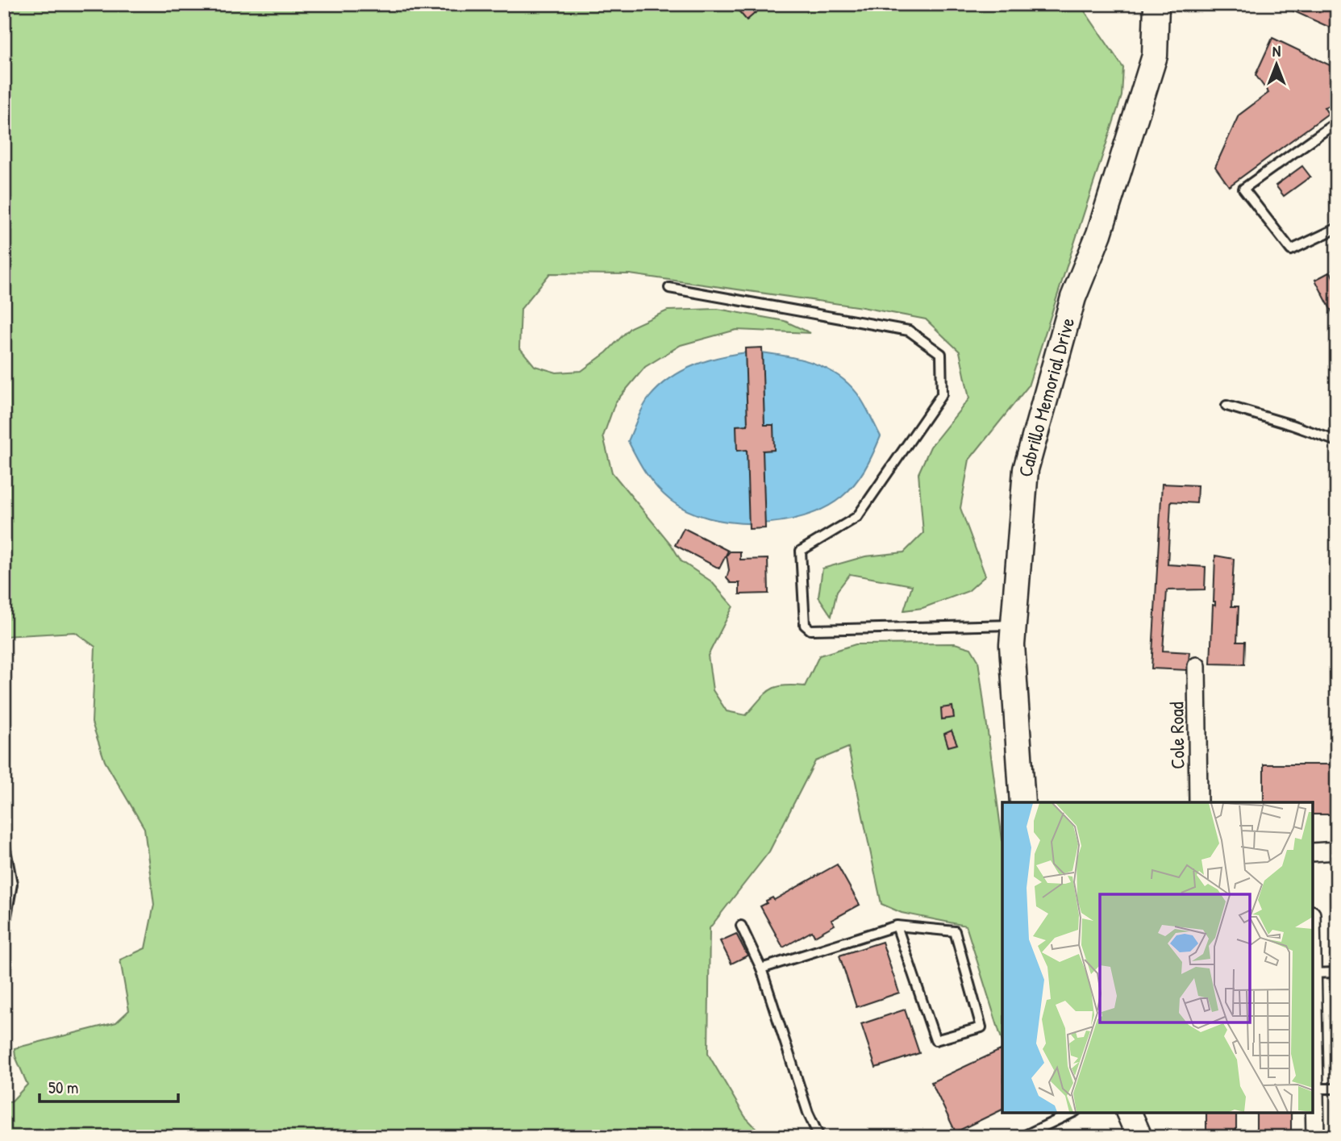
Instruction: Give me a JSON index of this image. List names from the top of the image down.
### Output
{
  "streets": {
    "main road": ["Cabrillo Memorial Drive"],
    "street": ["Cole Road"]
  },
  "scale_bar": "50 m",
  "north": "top"
}
